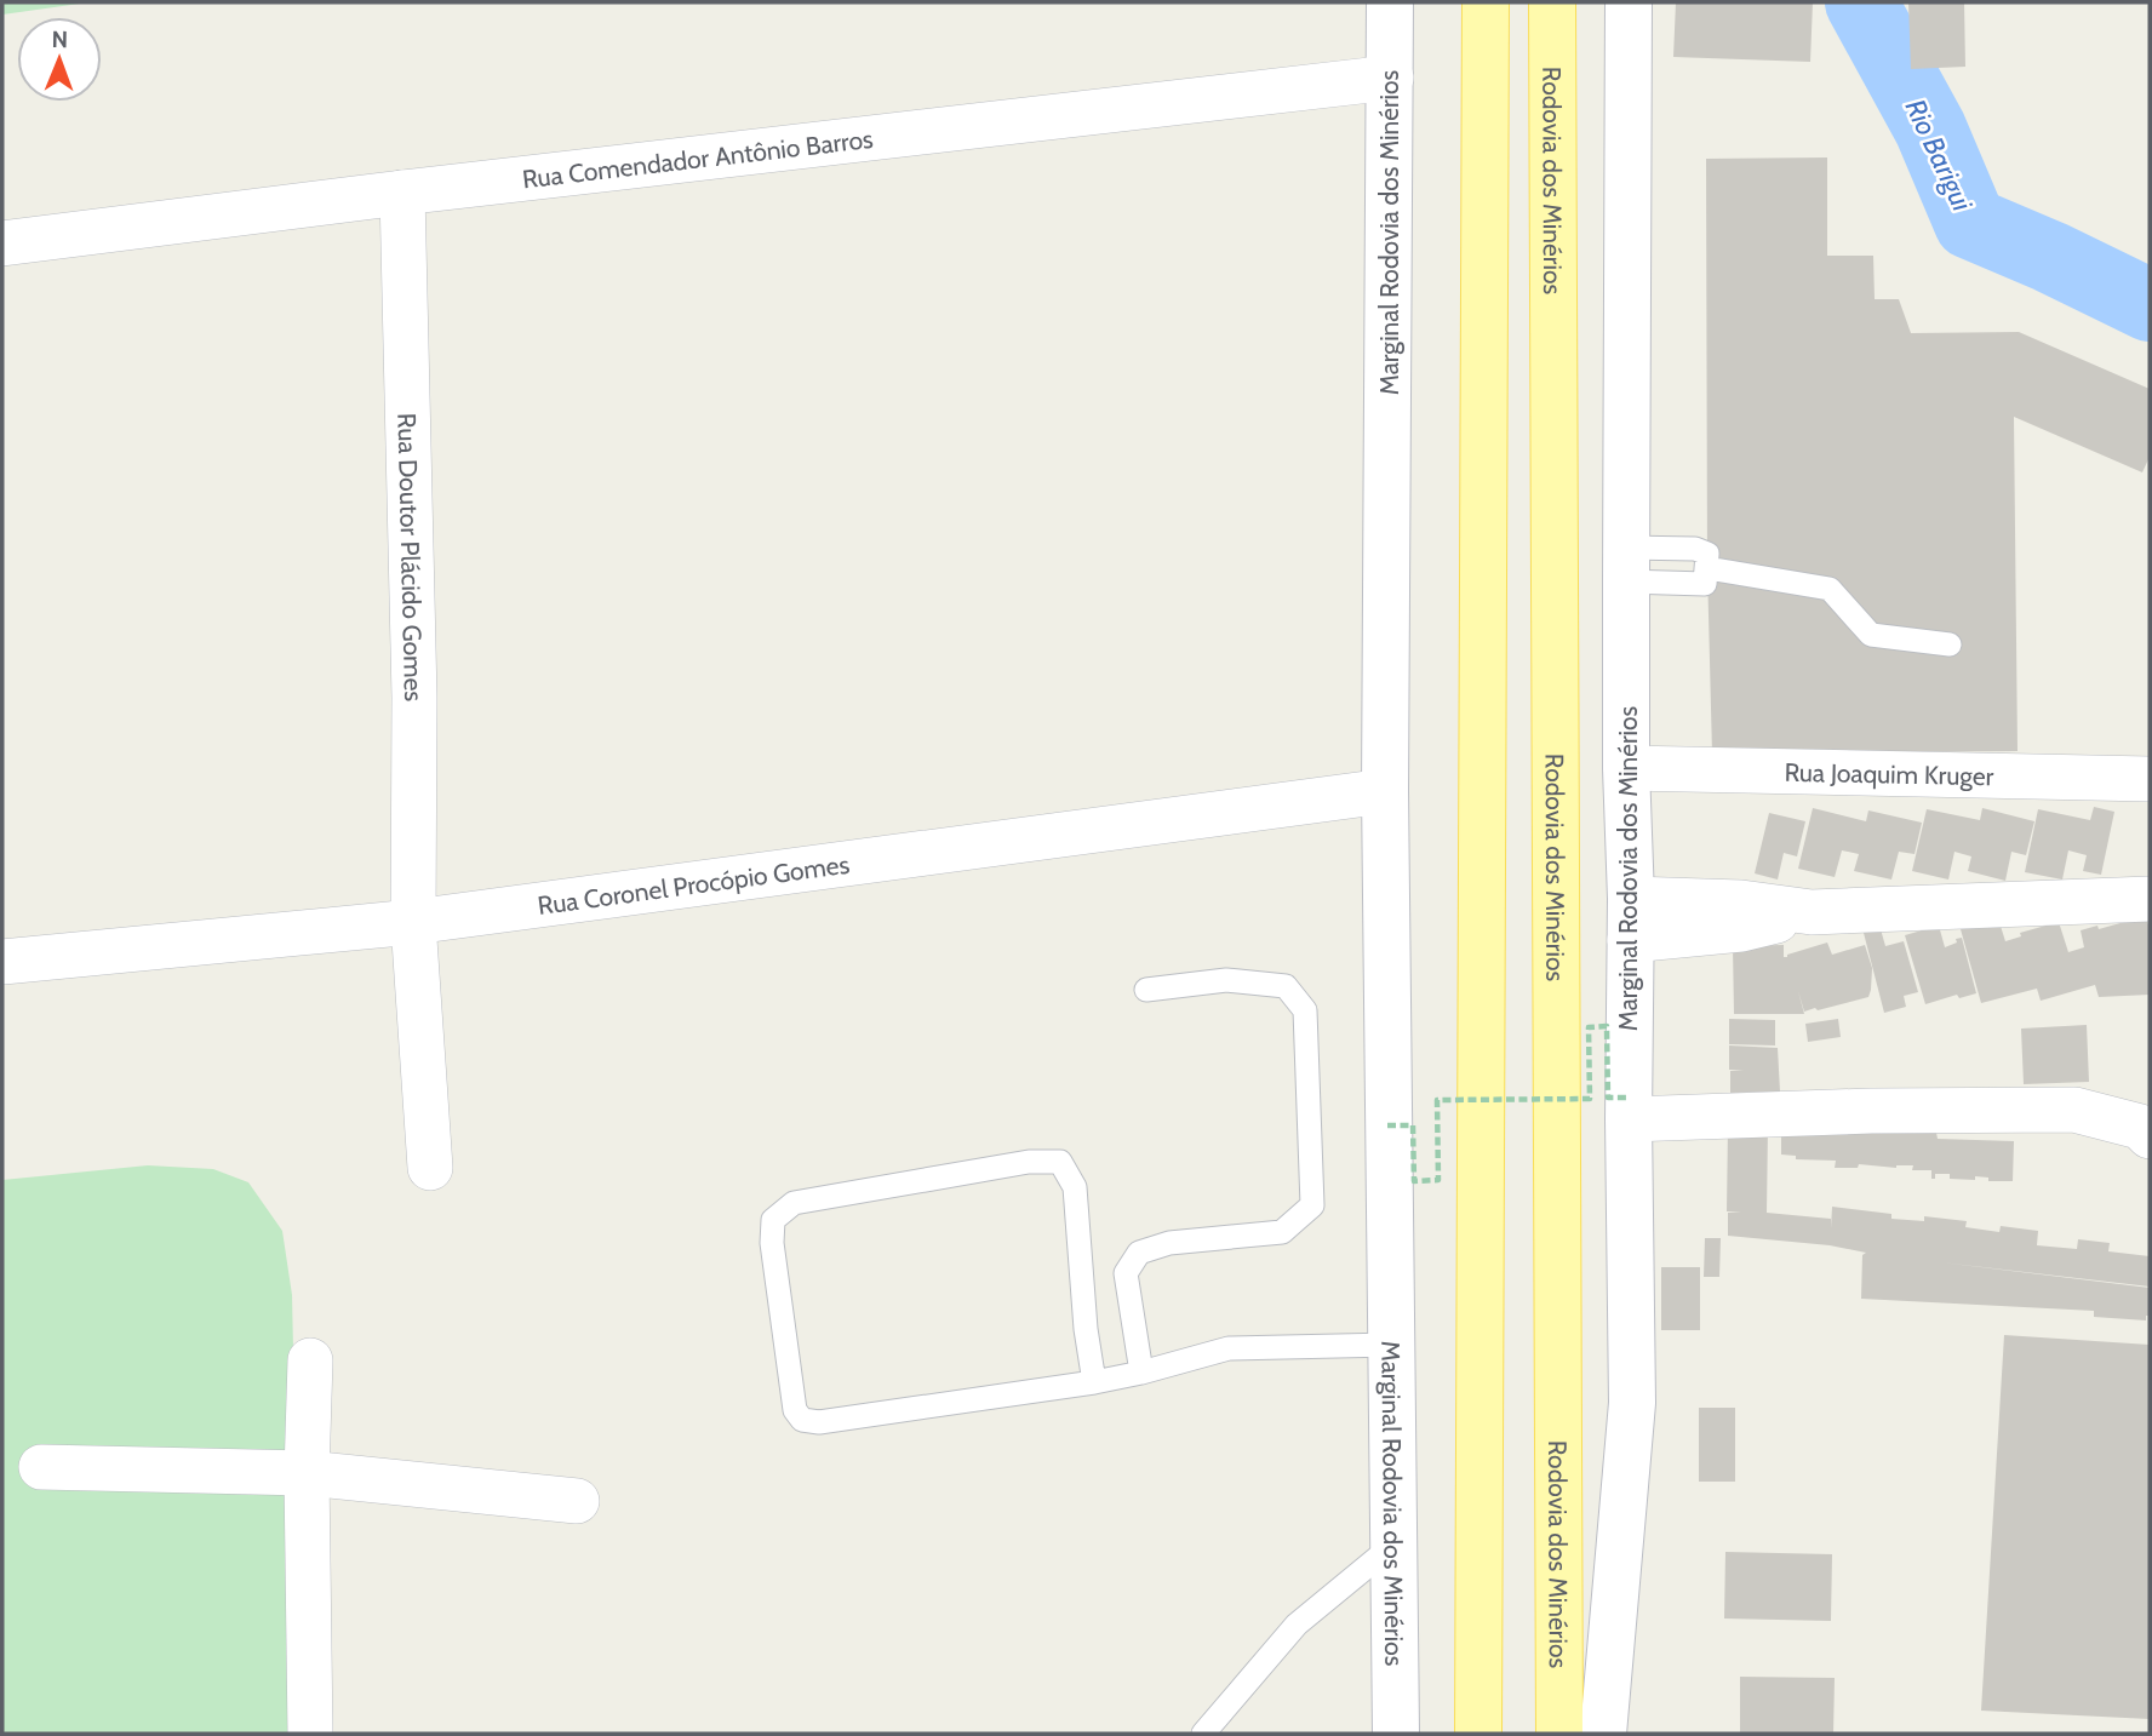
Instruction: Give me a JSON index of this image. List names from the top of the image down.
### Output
{
  "streets": {
    "main road": ["Rodovia dos Minérios", "Marginal Rodovia dos Minérios"],
    "street": [
      "Rua Comendador Antônio Barros",
      "Rua Doutor Plácido Gomes",
      "Rua Joaquim Kruger",
      "Rua Coronel Procópio Gomes"
    ]
  },
  "crossings": [
    ["Rua Comendador Antônio Barros", "Marginal Rodovia dos Minérios"],
    ["Rua Comendador Antônio Barros", "Rua Doutor Plácido Gomes"],
    ["Marginal Rodovia dos Minérios", "Rua Joaquim Kruger"],
    ["Marginal Rodovia dos Minérios", "Rua Coronel Procópio Gomes"],
    ["Rua Doutor Plácido Gomes", "Rua Coronel Procópio Gomes"]
  ],
  "water": ["Rio Barigui"],
  "north": "top"
}
